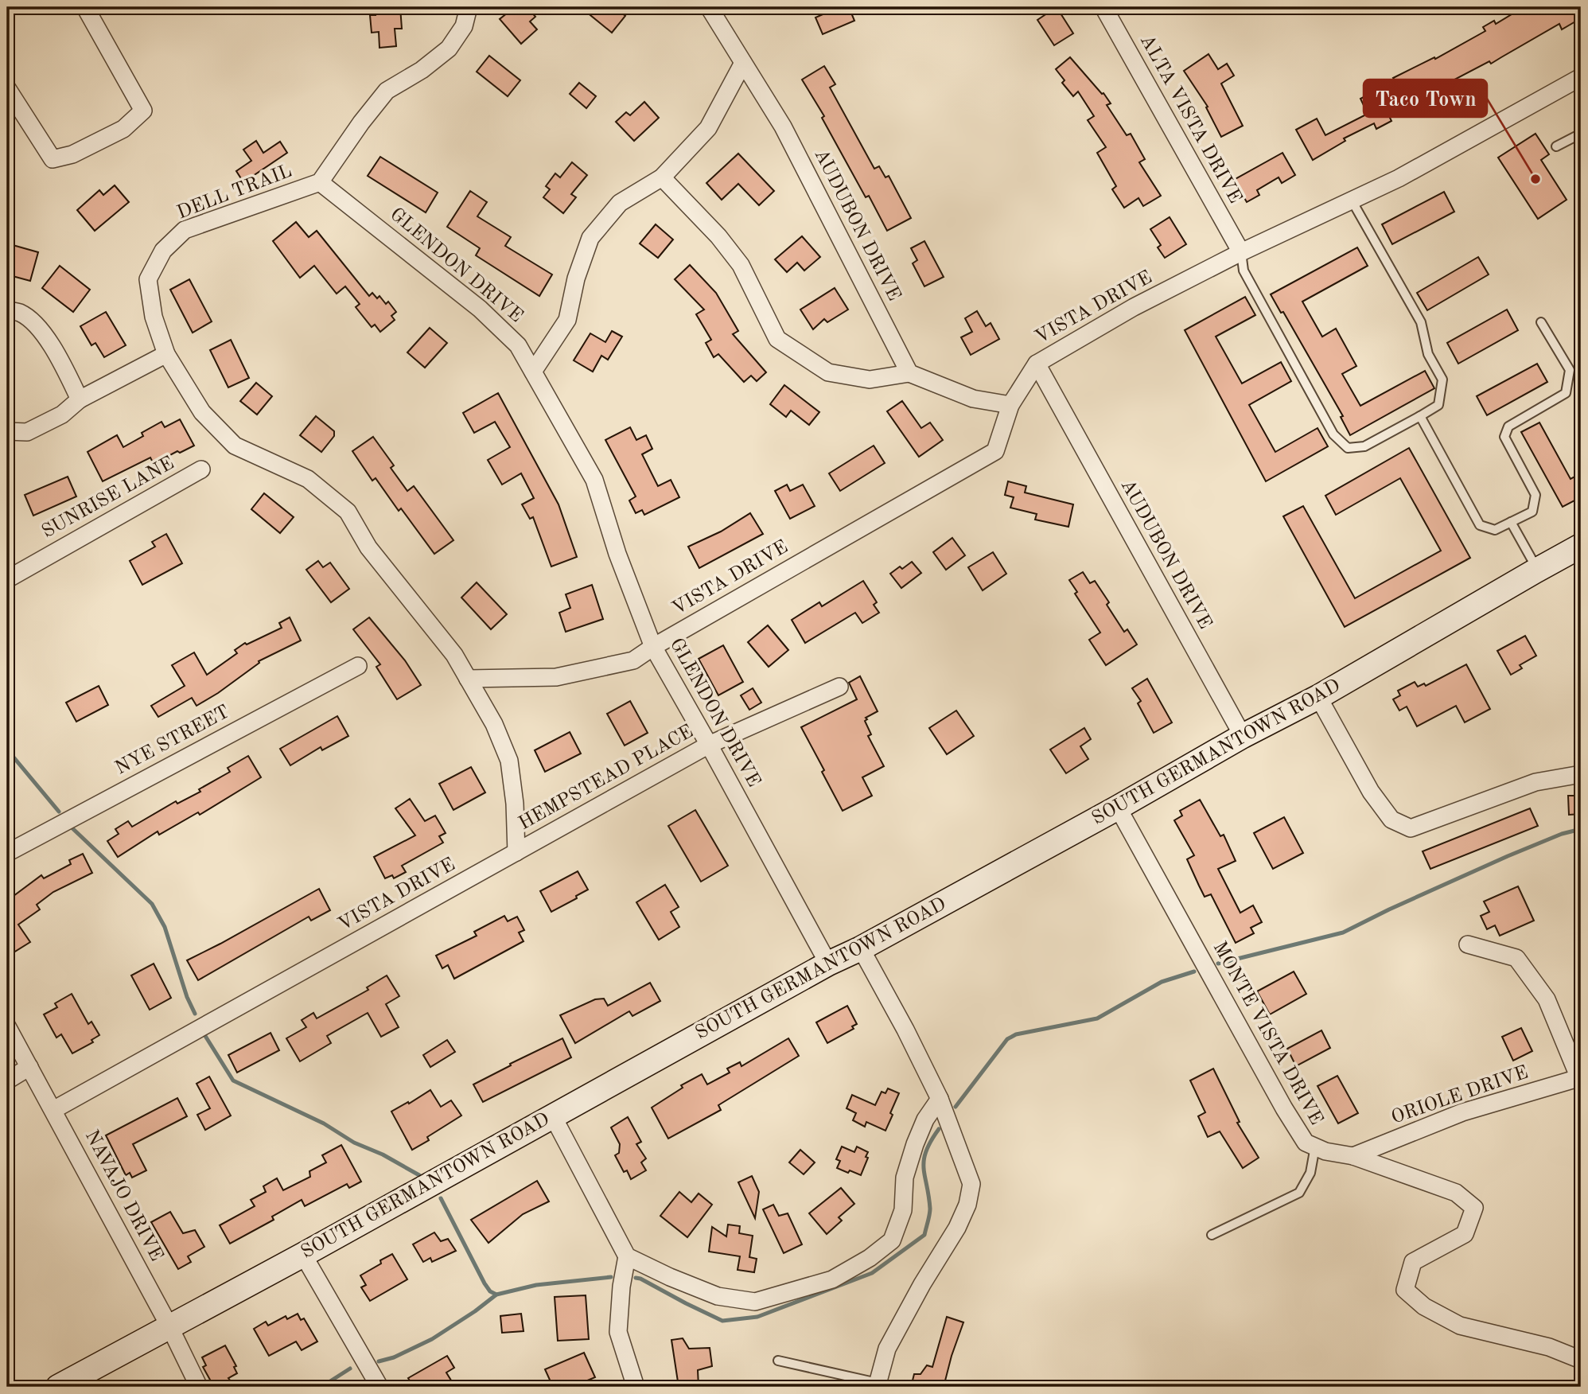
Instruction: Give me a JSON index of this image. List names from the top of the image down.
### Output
{
  "streets": {
    "main road": ["SOUTH GERMANTOWN ROAD"],
    "street": [
      "ALTA VISTA DRIVE",
      "DELL TRAIL",
      "AUDUBON DRIVE",
      "GLENDON DRIVE",
      "VISTA DRIVE",
      "SUNRISE LANE",
      "NYE STREET",
      "HEMPSTEAD PLACE",
      "MONTE VISTA DRIVE",
      "ORIOLE DRIVE",
      "NAVAJO DRIVE"
    ]
  },
  "crossings": [
    ["ALTA VISTA DRIVE", "VISTA DRIVE"],
    ["DELL TRAIL", "GLENDON DRIVE"],
    ["DELL TRAIL", "VISTA DRIVE"],
    ["AUDUBON DRIVE", "VISTA DRIVE"],
    ["AUDUBON DRIVE", "SOUTH GERMANTOWN ROAD"],
    ["GLENDON DRIVE", "VISTA DRIVE"],
    ["GLENDON DRIVE", "SOUTH GERMANTOWN ROAD"],
    ["GLENDON DRIVE", "HEMPSTEAD PLACE"],
    ["VISTA DRIVE", "HEMPSTEAD PLACE"],
    ["VISTA DRIVE", "NAVAJO DRIVE"],
    ["SOUTH GERMANTOWN ROAD", "MONTE VISTA DRIVE"],
    ["SOUTH GERMANTOWN ROAD", "NAVAJO DRIVE"],
    ["MONTE VISTA DRIVE", "ORIOLE DRIVE"]
  ],
  "places": ["Taco Town"]
}
